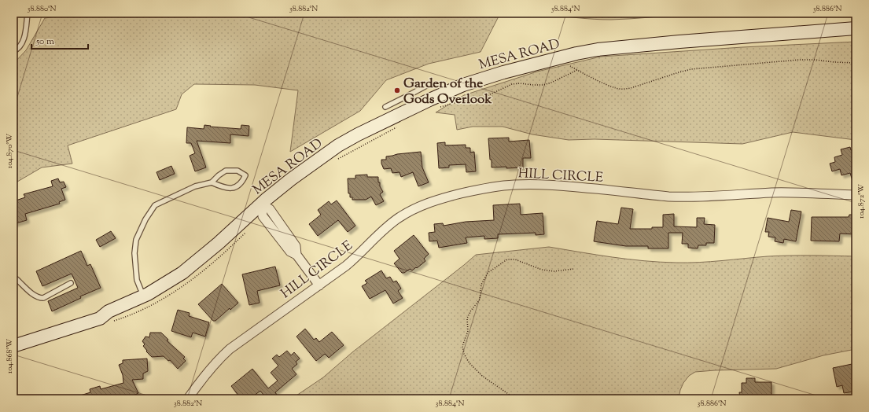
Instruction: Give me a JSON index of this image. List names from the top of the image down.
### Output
{
  "streets": {
    "main road": ["MESA ROAD"],
    "street": ["HILL CIRCLE"]
  },
  "places": ["Garden of the Gods Overlook"],
  "scale_bar": "50 m",
  "coordinates": [
    "38.880°N",
    "38.882°N",
    "38.884°N",
    "38.886°N",
    "104.870°W",
    "104.872°W",
    "104.868°W"
  ]
}
